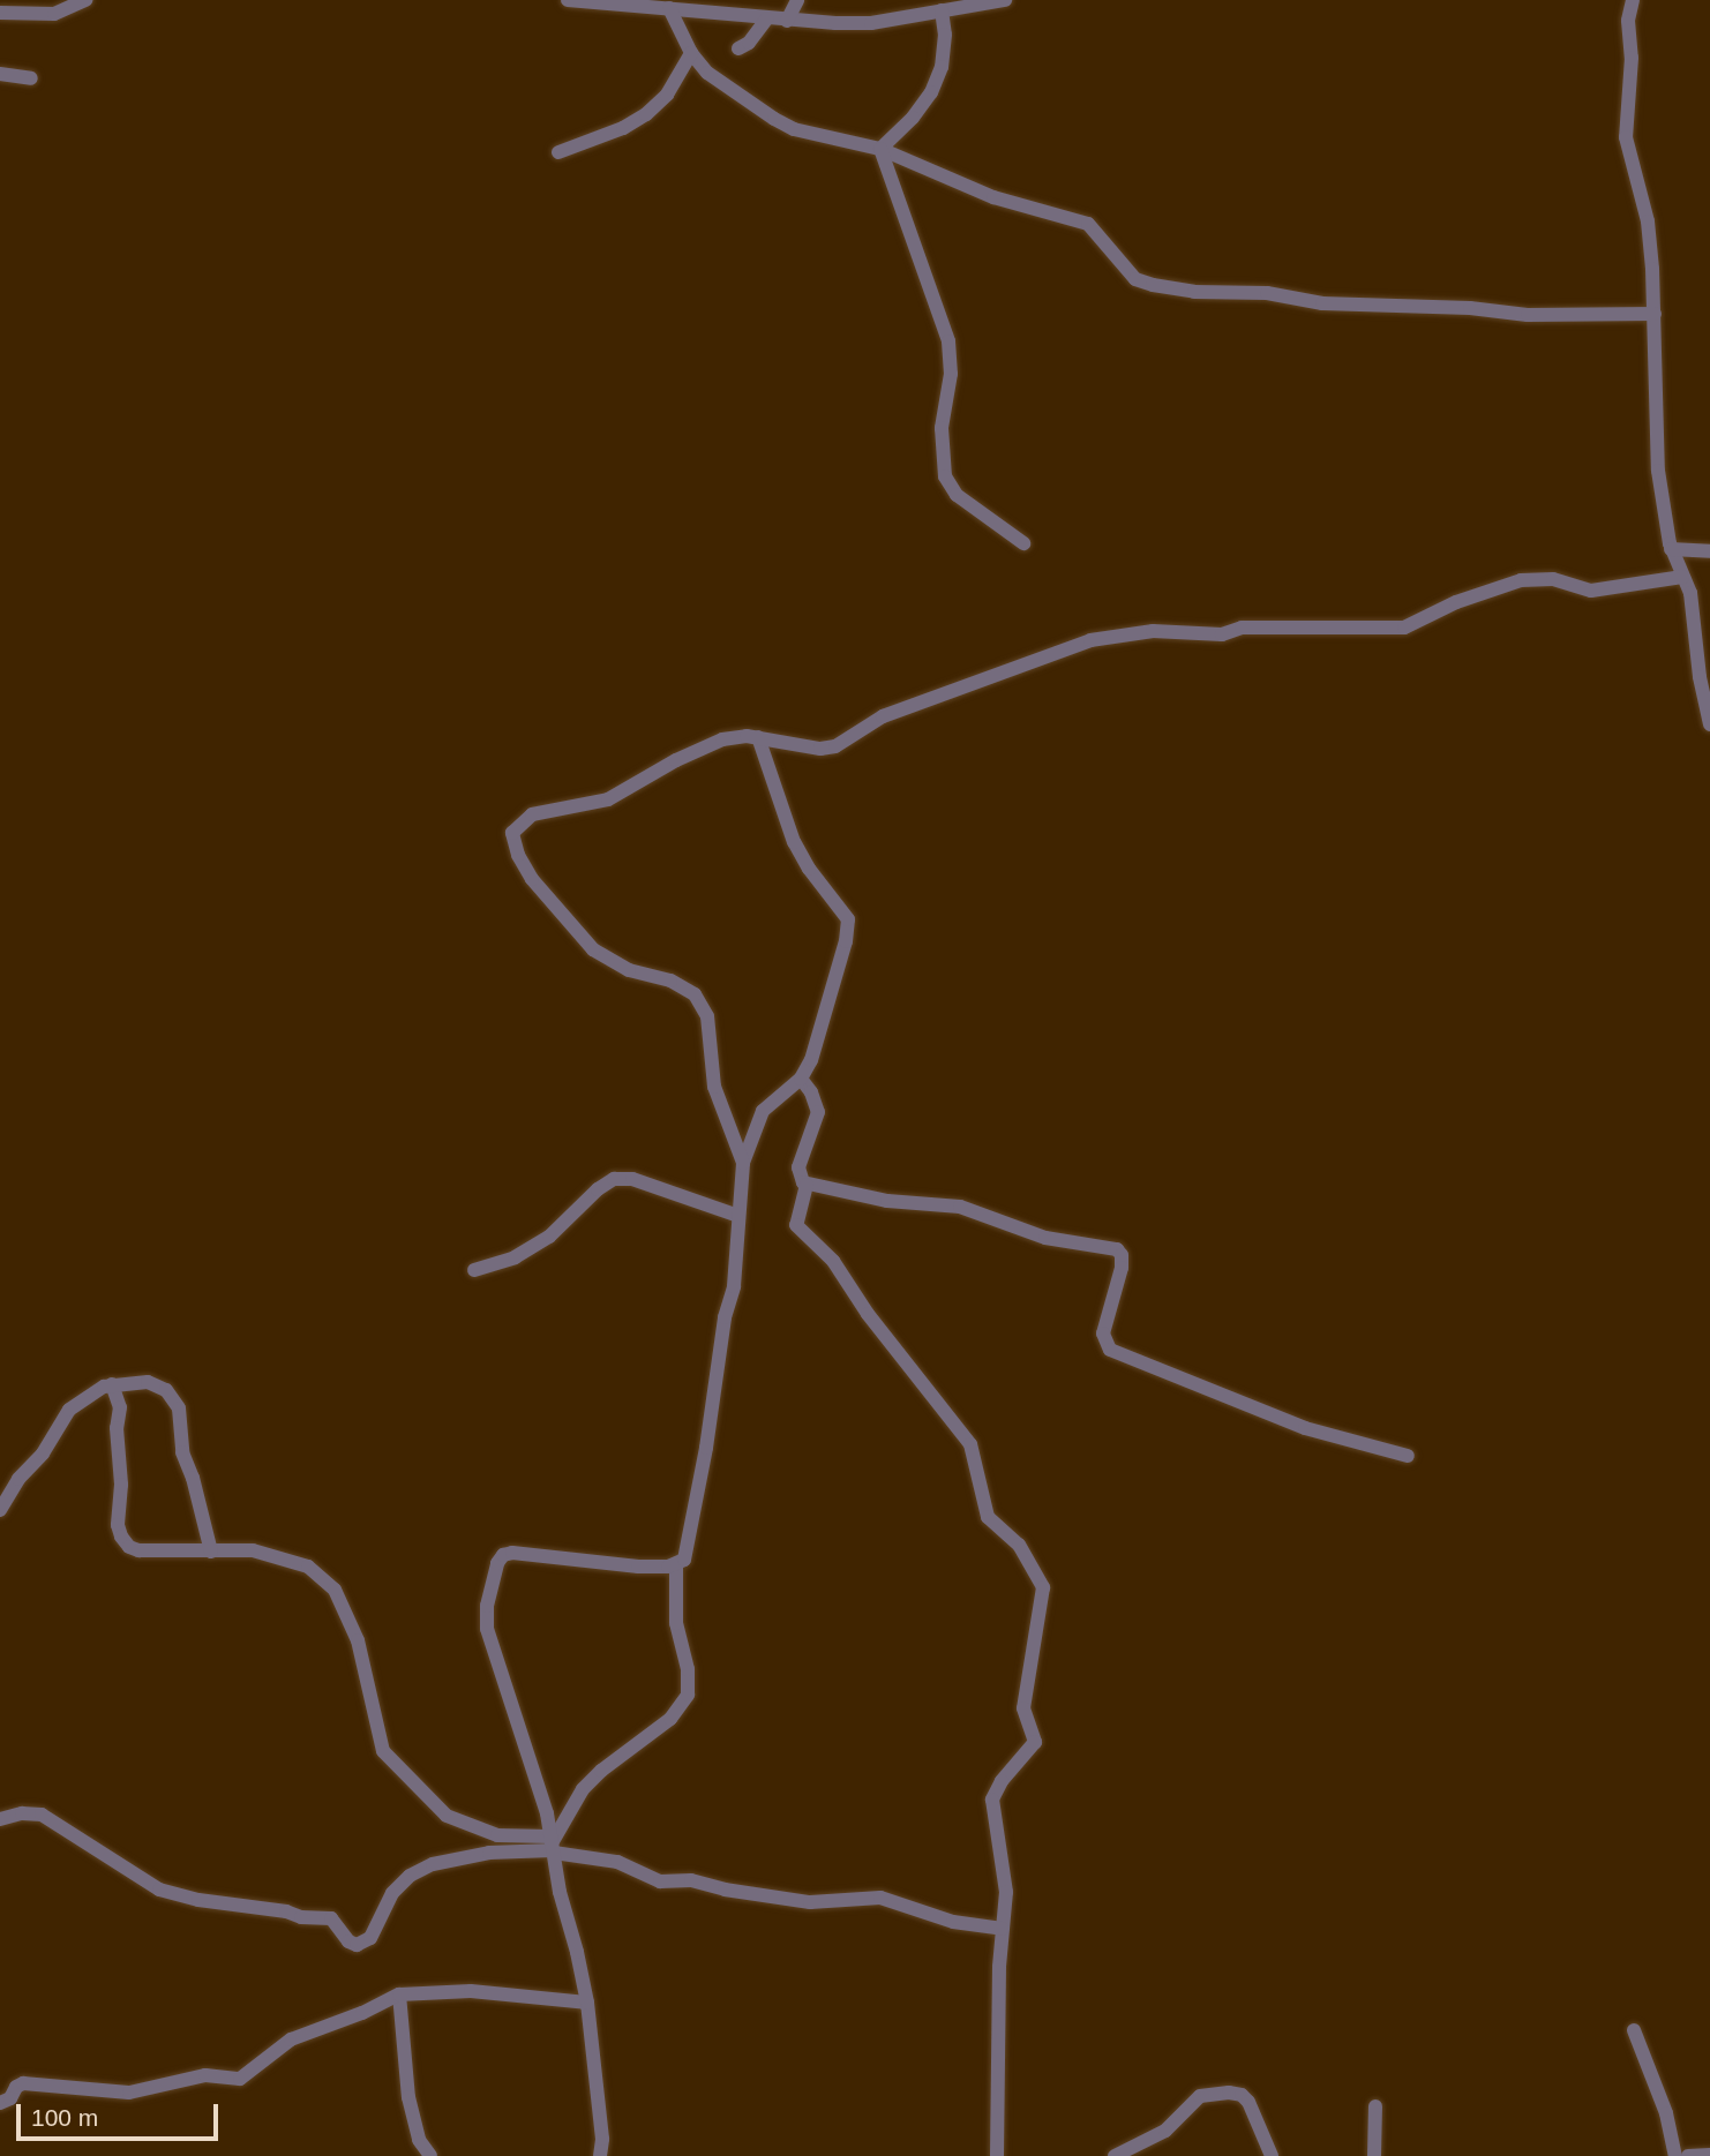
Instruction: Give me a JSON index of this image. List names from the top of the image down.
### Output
{
  "scale_bar": "100 m"
}
